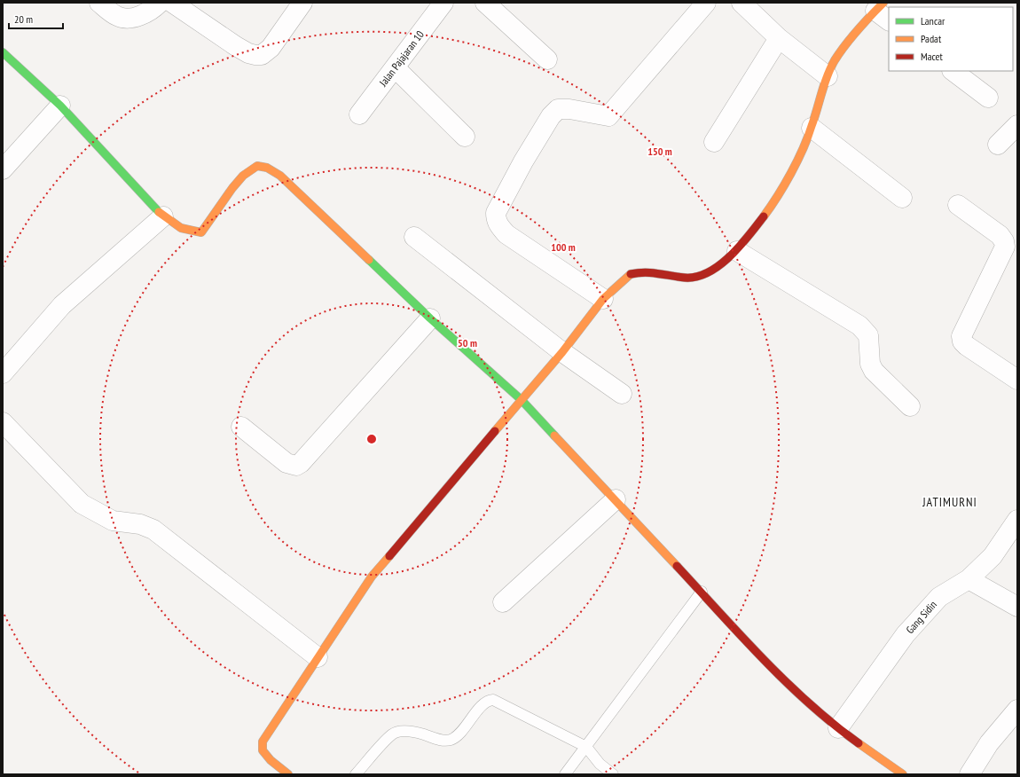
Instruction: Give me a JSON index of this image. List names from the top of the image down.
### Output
{
  "streets": {
    "street": ["Jalan Pajajaran 10", "Gang Sidin"]
  },
  "districts": ["JATIMURNI"],
  "legend": ["Lancar", "Padat", "Macet"],
  "scale_bar": "20 m",
  "rings": ["150 m", "100 m", "50 m"]
}
